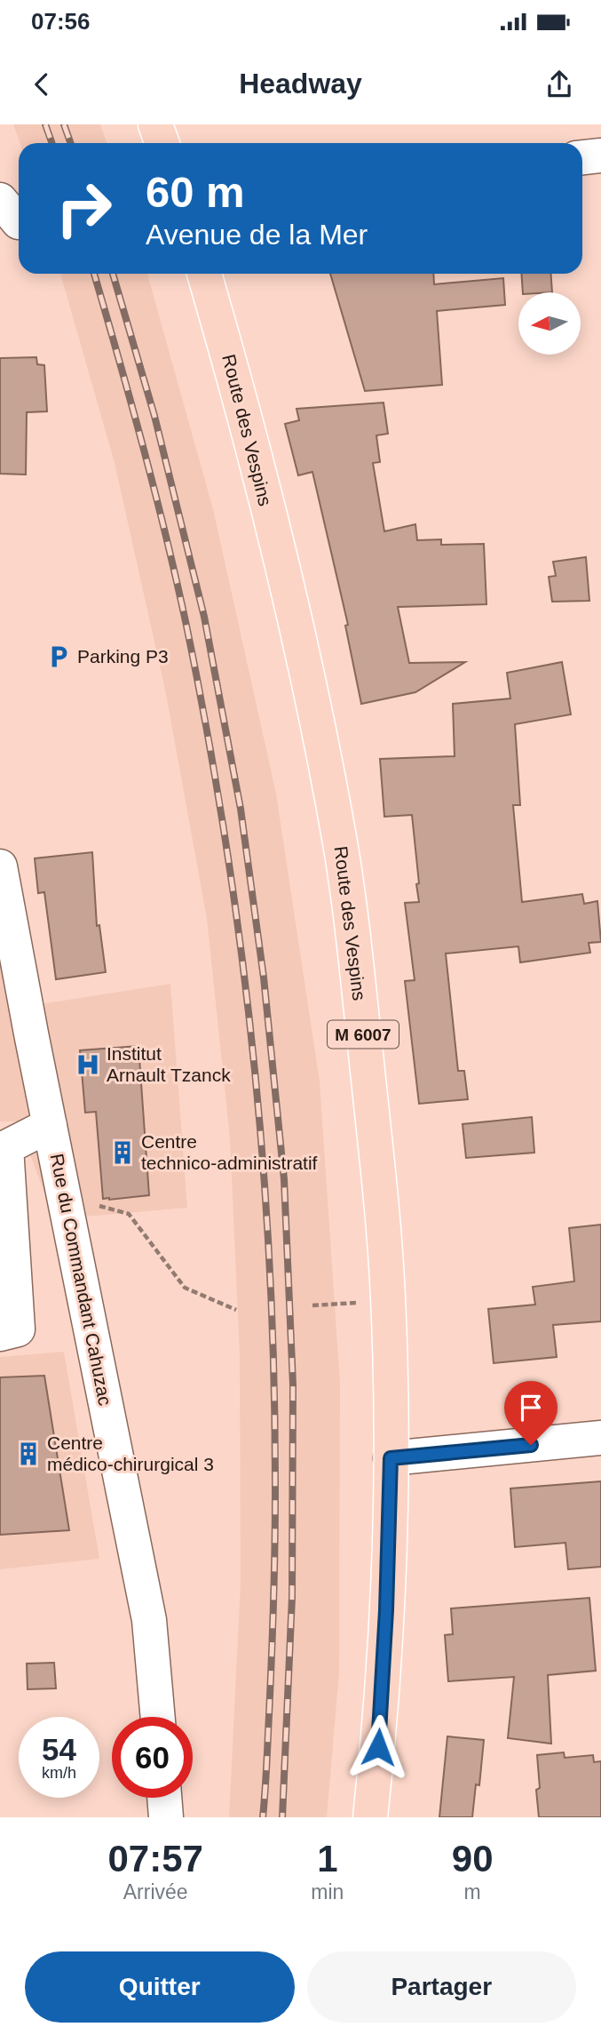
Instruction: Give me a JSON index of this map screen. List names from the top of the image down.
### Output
{
  "streets": {
    "main road": ["Route des Vespins", "M 6007"],
    "street": ["Rue du Commandant Cahuzac"]
  },
  "places": {
    "parking": ["Parking P3"],
    "hospital": ["Institut Arnault Tzanck"],
    "building": ["Centre technico-administratif", "Centre médico-chirurgical 3"]
  },
  "north": "left",
  "page": {
    "status": "07:56",
    "header": "Headway",
    "turn": ["60 m", "Avenue de la Mer"],
    "speed": "54 km/h",
    "limit": "60",
    "eta": [
      "07:57",
      "Arrivée",
      "1",
      "min",
      "90",
      "m"
    ],
    "buttons": ["Quitter", "Partager"]
  }
}
